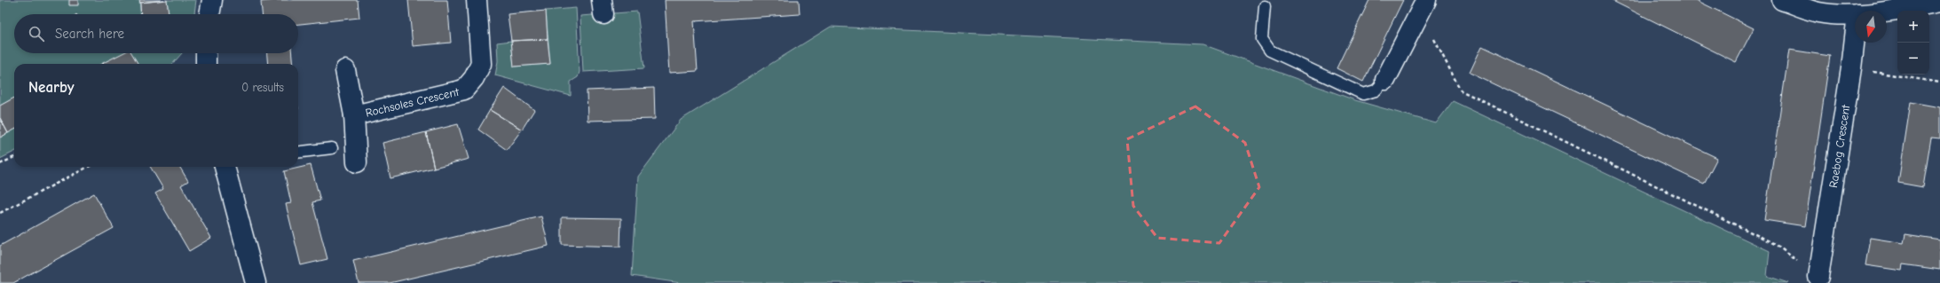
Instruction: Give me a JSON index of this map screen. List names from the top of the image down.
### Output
{
  "streets": {
    "street": ["Rochsoles Crescent", "Raebog Crescent"]
  },
  "north": "bottom",
  "page": {
    "map_buttons": ["+", "−"],
    "search": "Search here",
    "heading": ["Nearby", "0 results"]
  }
}
